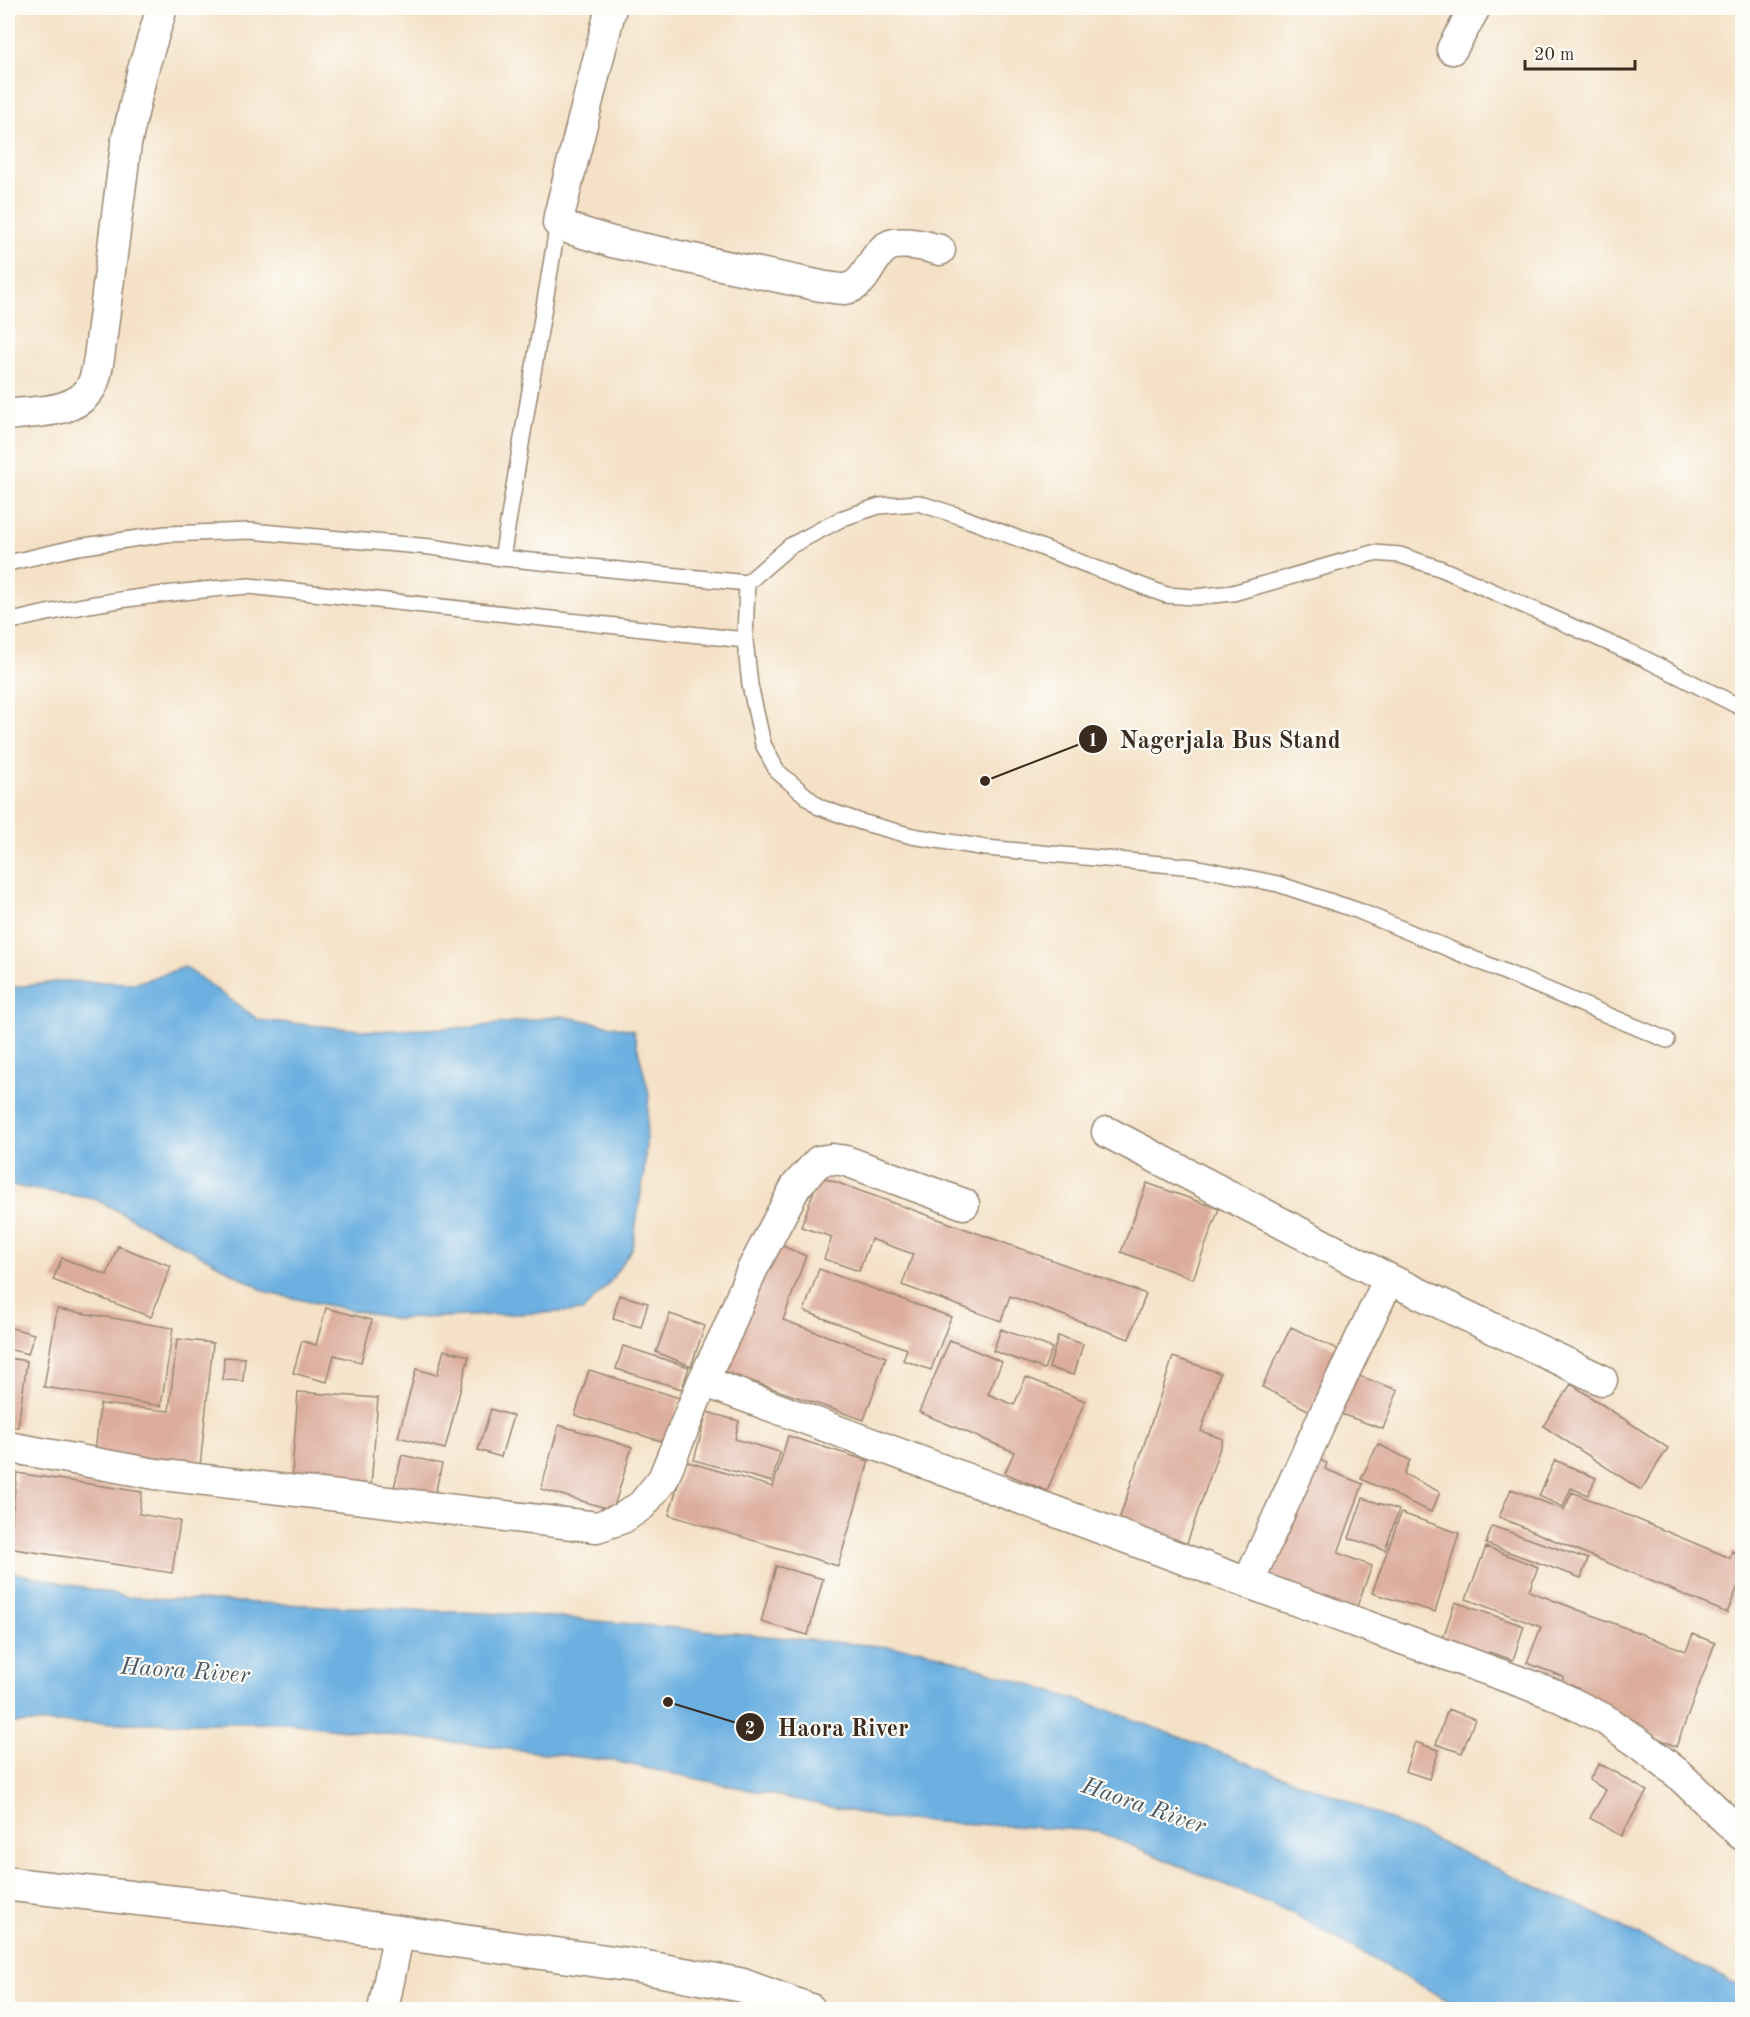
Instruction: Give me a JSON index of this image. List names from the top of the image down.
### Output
{
  "water": ["Haora River"],
  "places": ["Nagerjala Bus Stand", "Haora River"],
  "scale_bar": "20 m"
}
